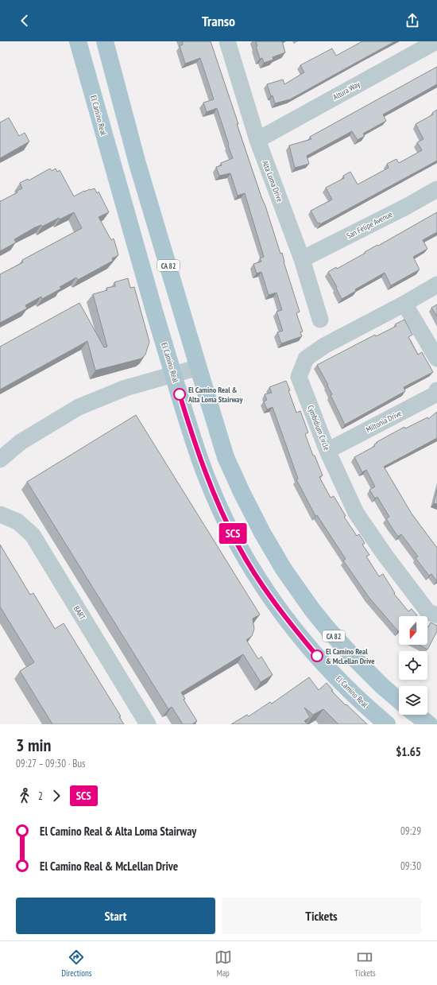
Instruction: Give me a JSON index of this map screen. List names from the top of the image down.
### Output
{
  "streets": {
    "main road": ["El Camino Real", "CA 82"],
    "street": [
      "Altura Way",
      "Alta Loma Drive",
      "San Felipe Avenue",
      "Miltonia Drive",
      "Cymbidium Circle",
      "BART"
    ]
  },
  "crossings": [
    ["Altura Way", "Alta Loma Drive"],
    ["Alta Loma Drive", "San Felipe Avenue"],
    ["Miltonia Drive", "Cymbidium Circle"]
  ],
  "places": ["El Camino Real & Alta Loma Stairway", "El Camino Real & McLellan Drive"],
  "lines": ["bus line SCS"],
  "north": "bottom",
  "page": {
    "header": "Transo",
    "on_map": "SCS",
    "heading": ["3 min", "09:27 – 09:30 · Bus", "$1.65"],
    "legs": ["2", "SCS"],
    "list": [
      {
        "name": "El Camino Real & Alta Loma Stairway",
        "value": "09:29"
      },
      {
        "name": "El Camino Real & McLellan Drive",
        "value": "09:30"
      }
    ],
    "buttons": ["Start", "Tickets"],
    "tabs": ["Directions", "Map", "Tickets"]
  }
}
